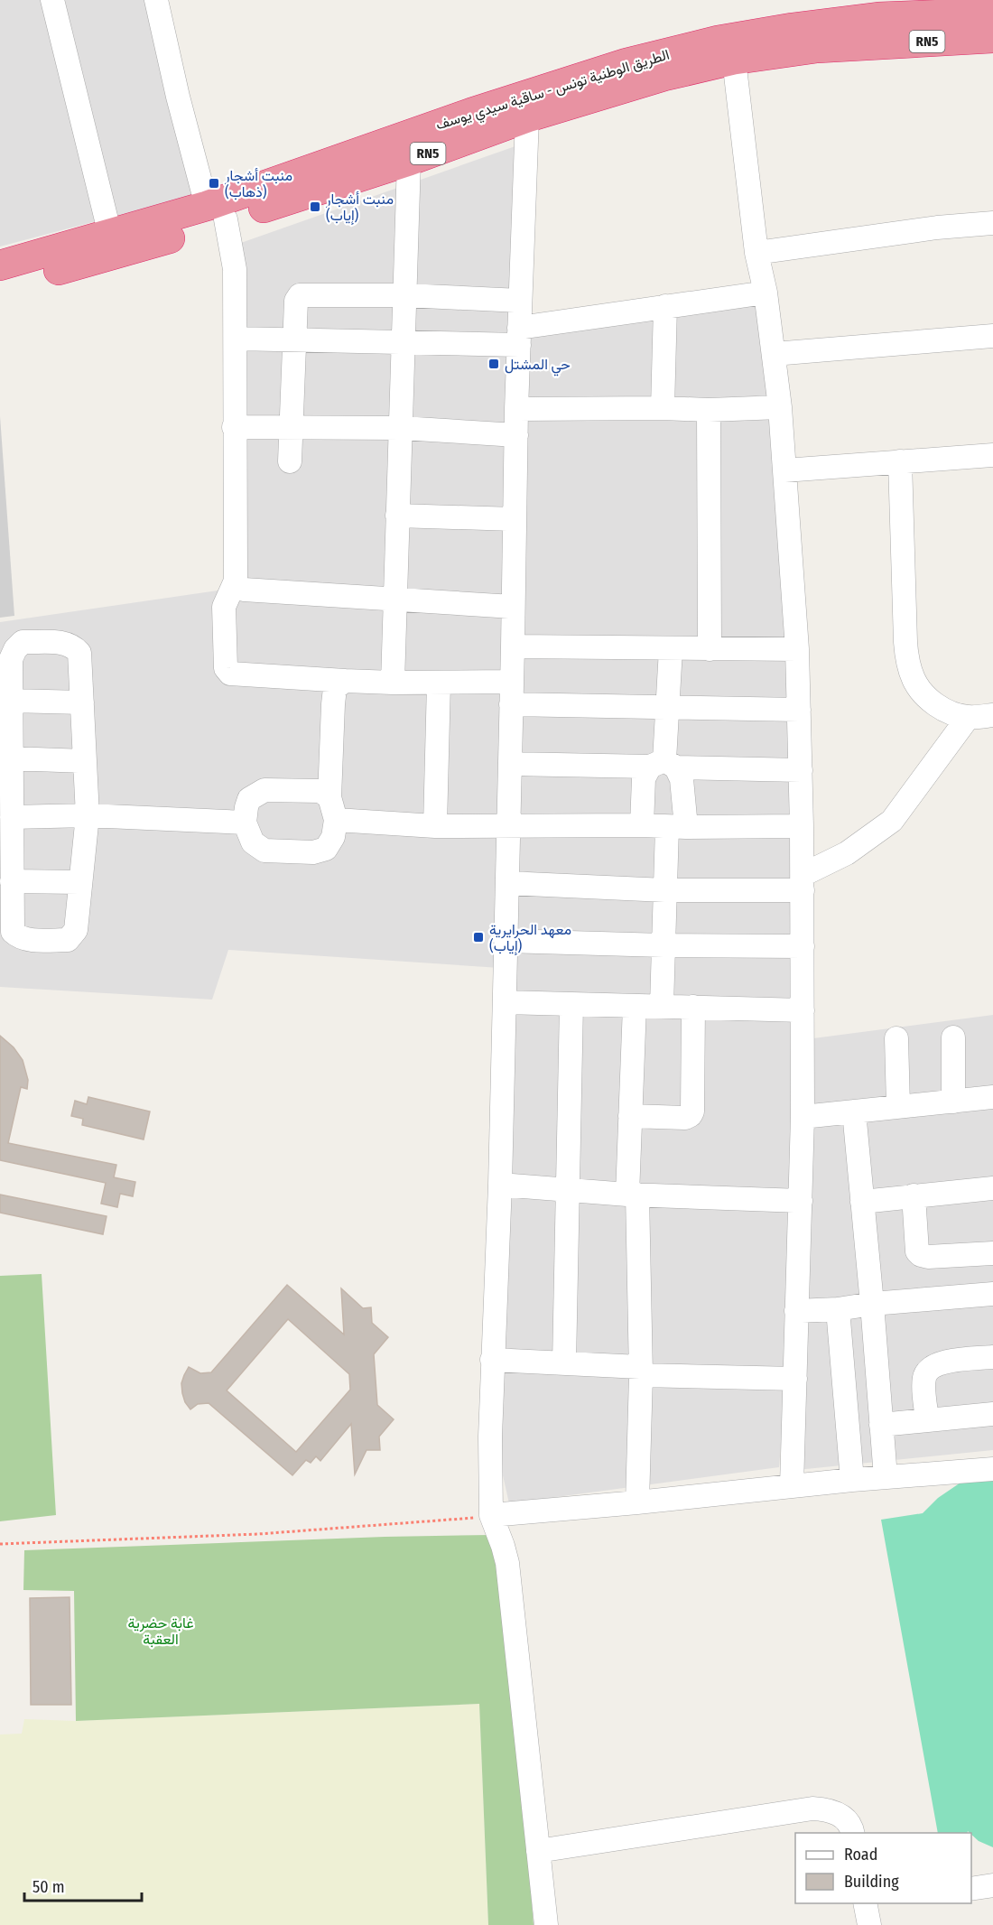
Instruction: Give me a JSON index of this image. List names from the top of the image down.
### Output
{
  "streets": {
    "highway": ["RN5", "الطريق الوطنية تونس - ساقية سيدي يوسف"]
  },
  "parks": ["غابة حضرية العقبة"],
  "places": {
    "transit": [
      "منبت أشجار (ذهاب)",
      "منبت أشجار (إياب)",
      "حي المشتل",
      "معهد الحرايرية (إياب)"
    ]
  },
  "legend": ["Road", "Building"],
  "scale_bar": "50 m"
}
